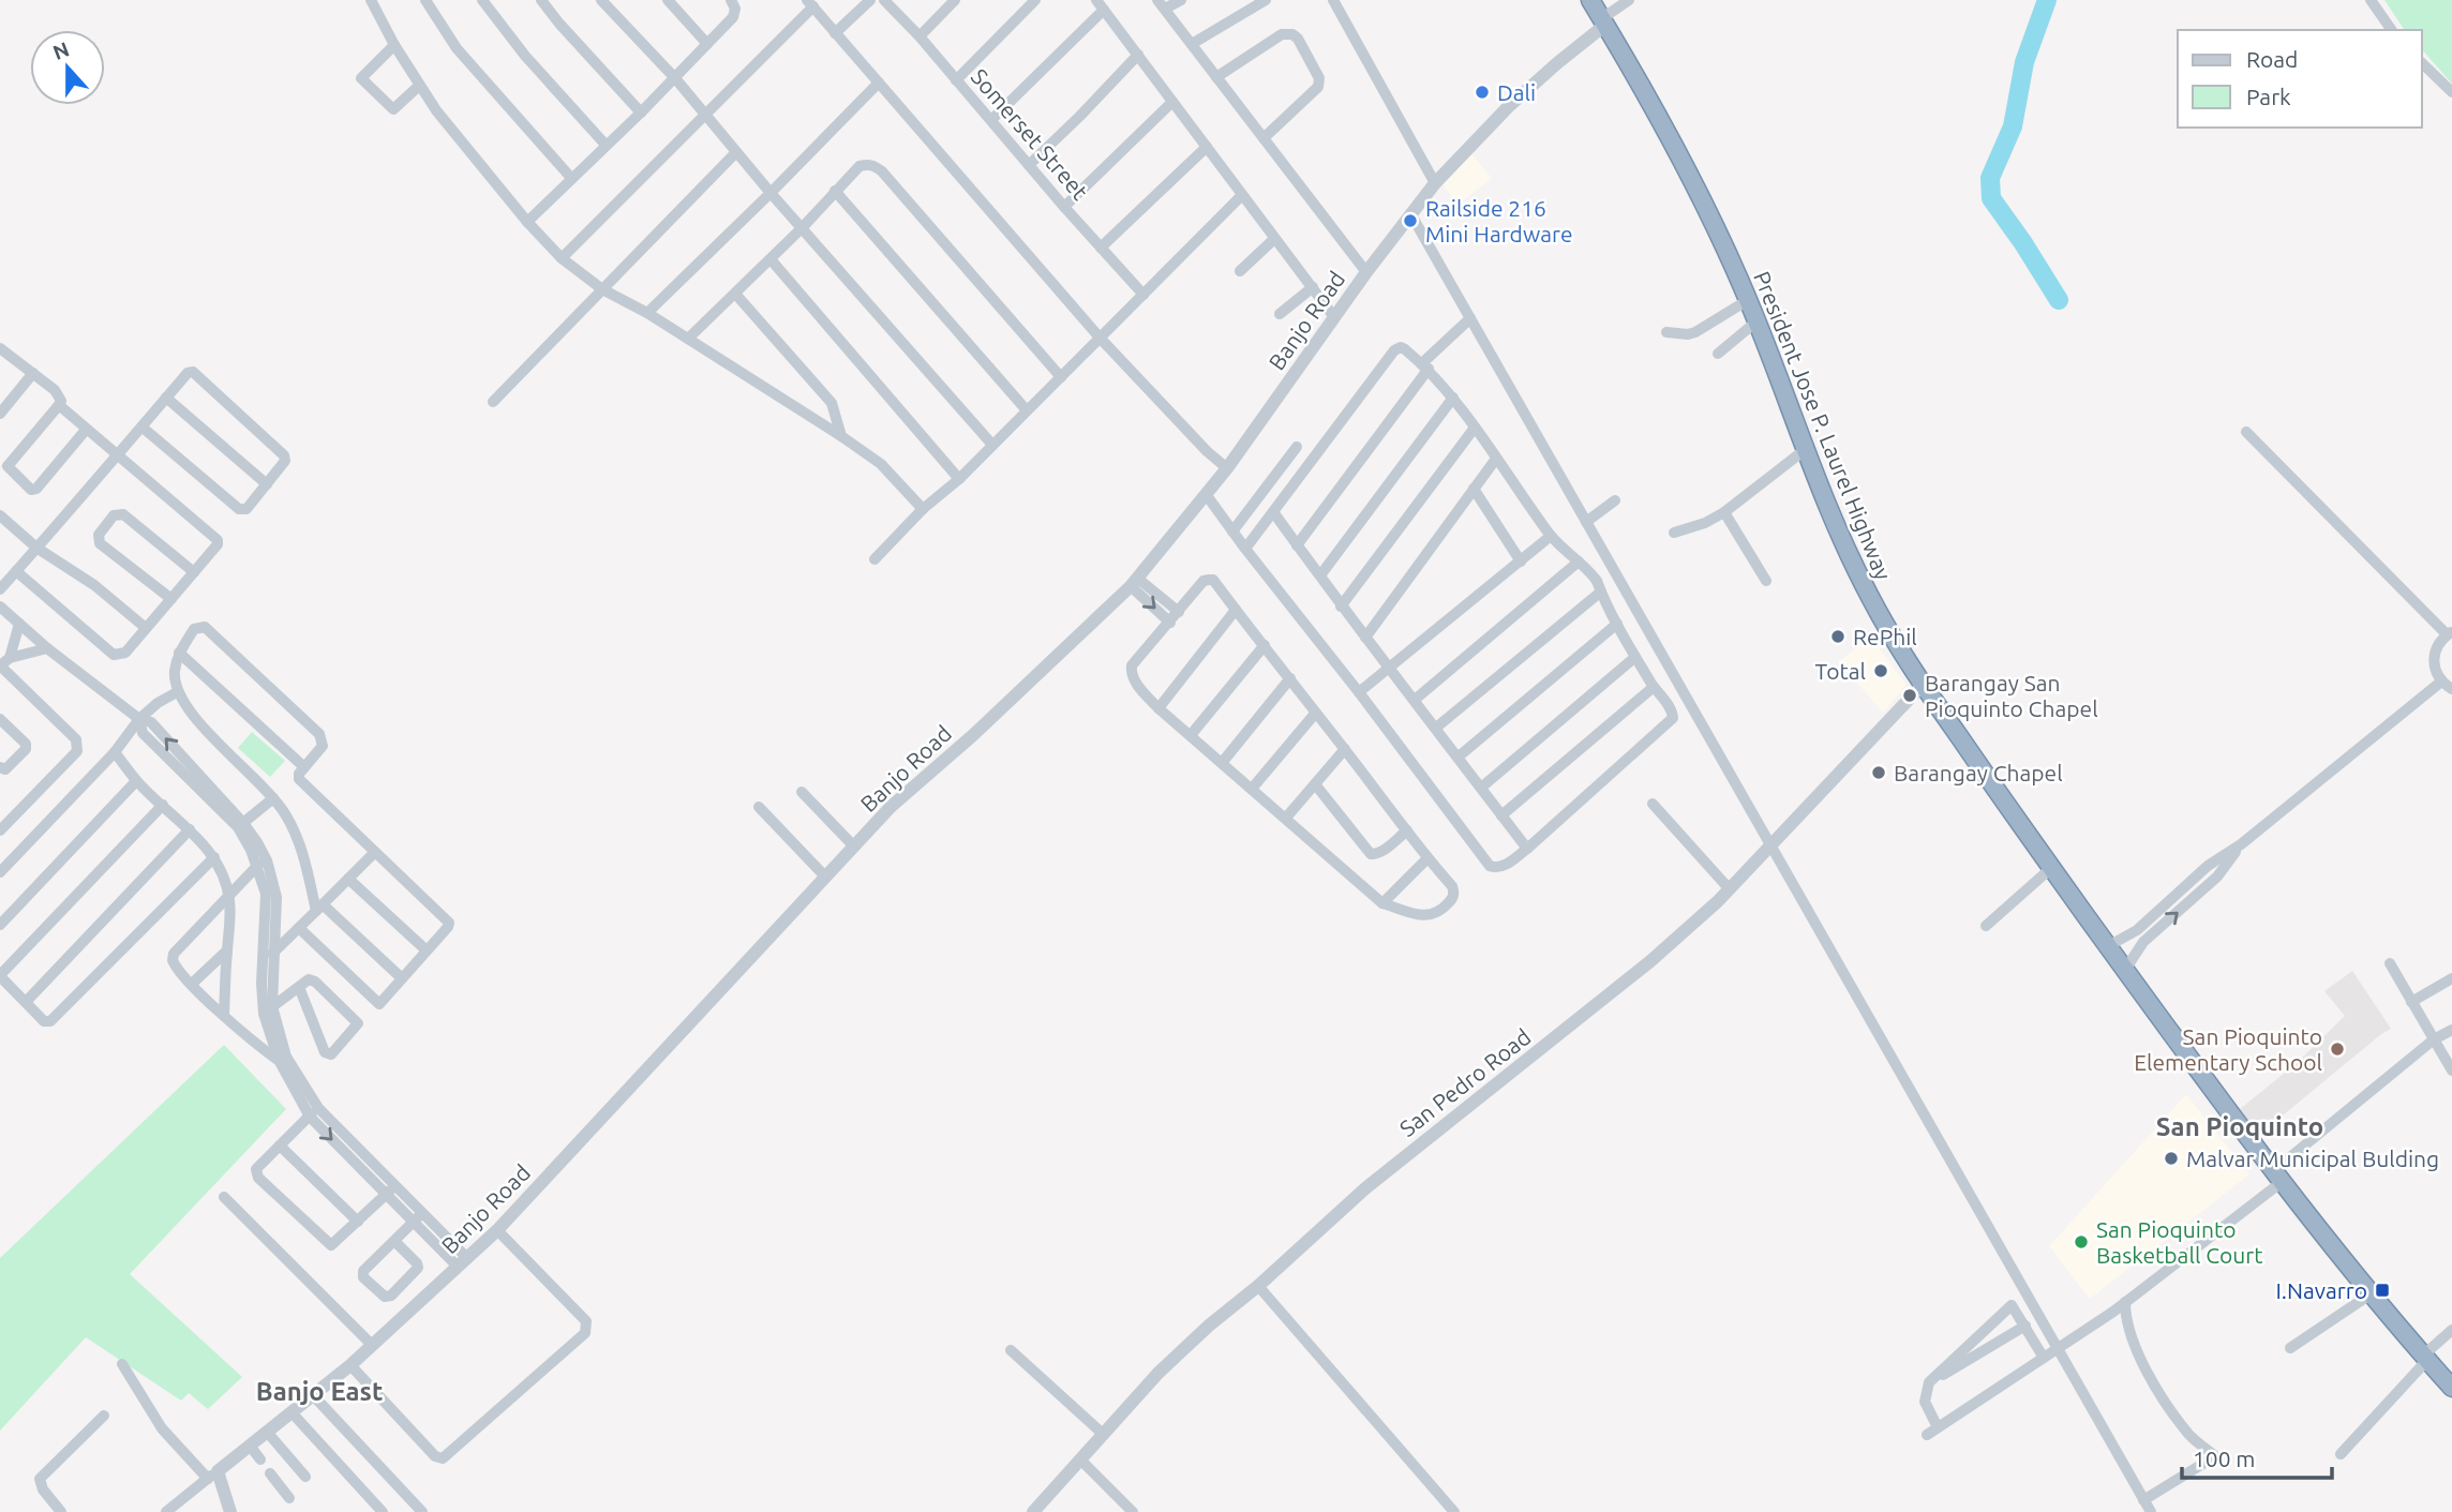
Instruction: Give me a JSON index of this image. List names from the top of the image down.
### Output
{
  "streets": {
    "highway": ["President Jose P. Laurel Highway"],
    "street": ["Somerset Street", "Banjo Road", "San Pedro Road"]
  },
  "crossings": [
    ["Banjo Road", "President Jose P. Laurel Highway"],
    ["President Jose P. Laurel Highway", "San Pedro Road"]
  ],
  "districts": ["San Pioquinto", "Banjo East"],
  "places": {
    "other": [
      "Dali",
      "Railside 216 Mini Hardware",
      "RePhil",
      "Total",
      "Barangay San Pioquinto Chapel",
      "Barangay Chapel",
      "San Pioquinto Elementary School",
      "Malvar Municipal Bulding",
      "San Pioquinto Basketball Court"
    ],
    "transit": ["I.Navarro"]
  },
  "legend": ["Road", "Park"],
  "scale_bar": "100 m",
  "north": "top"
}
